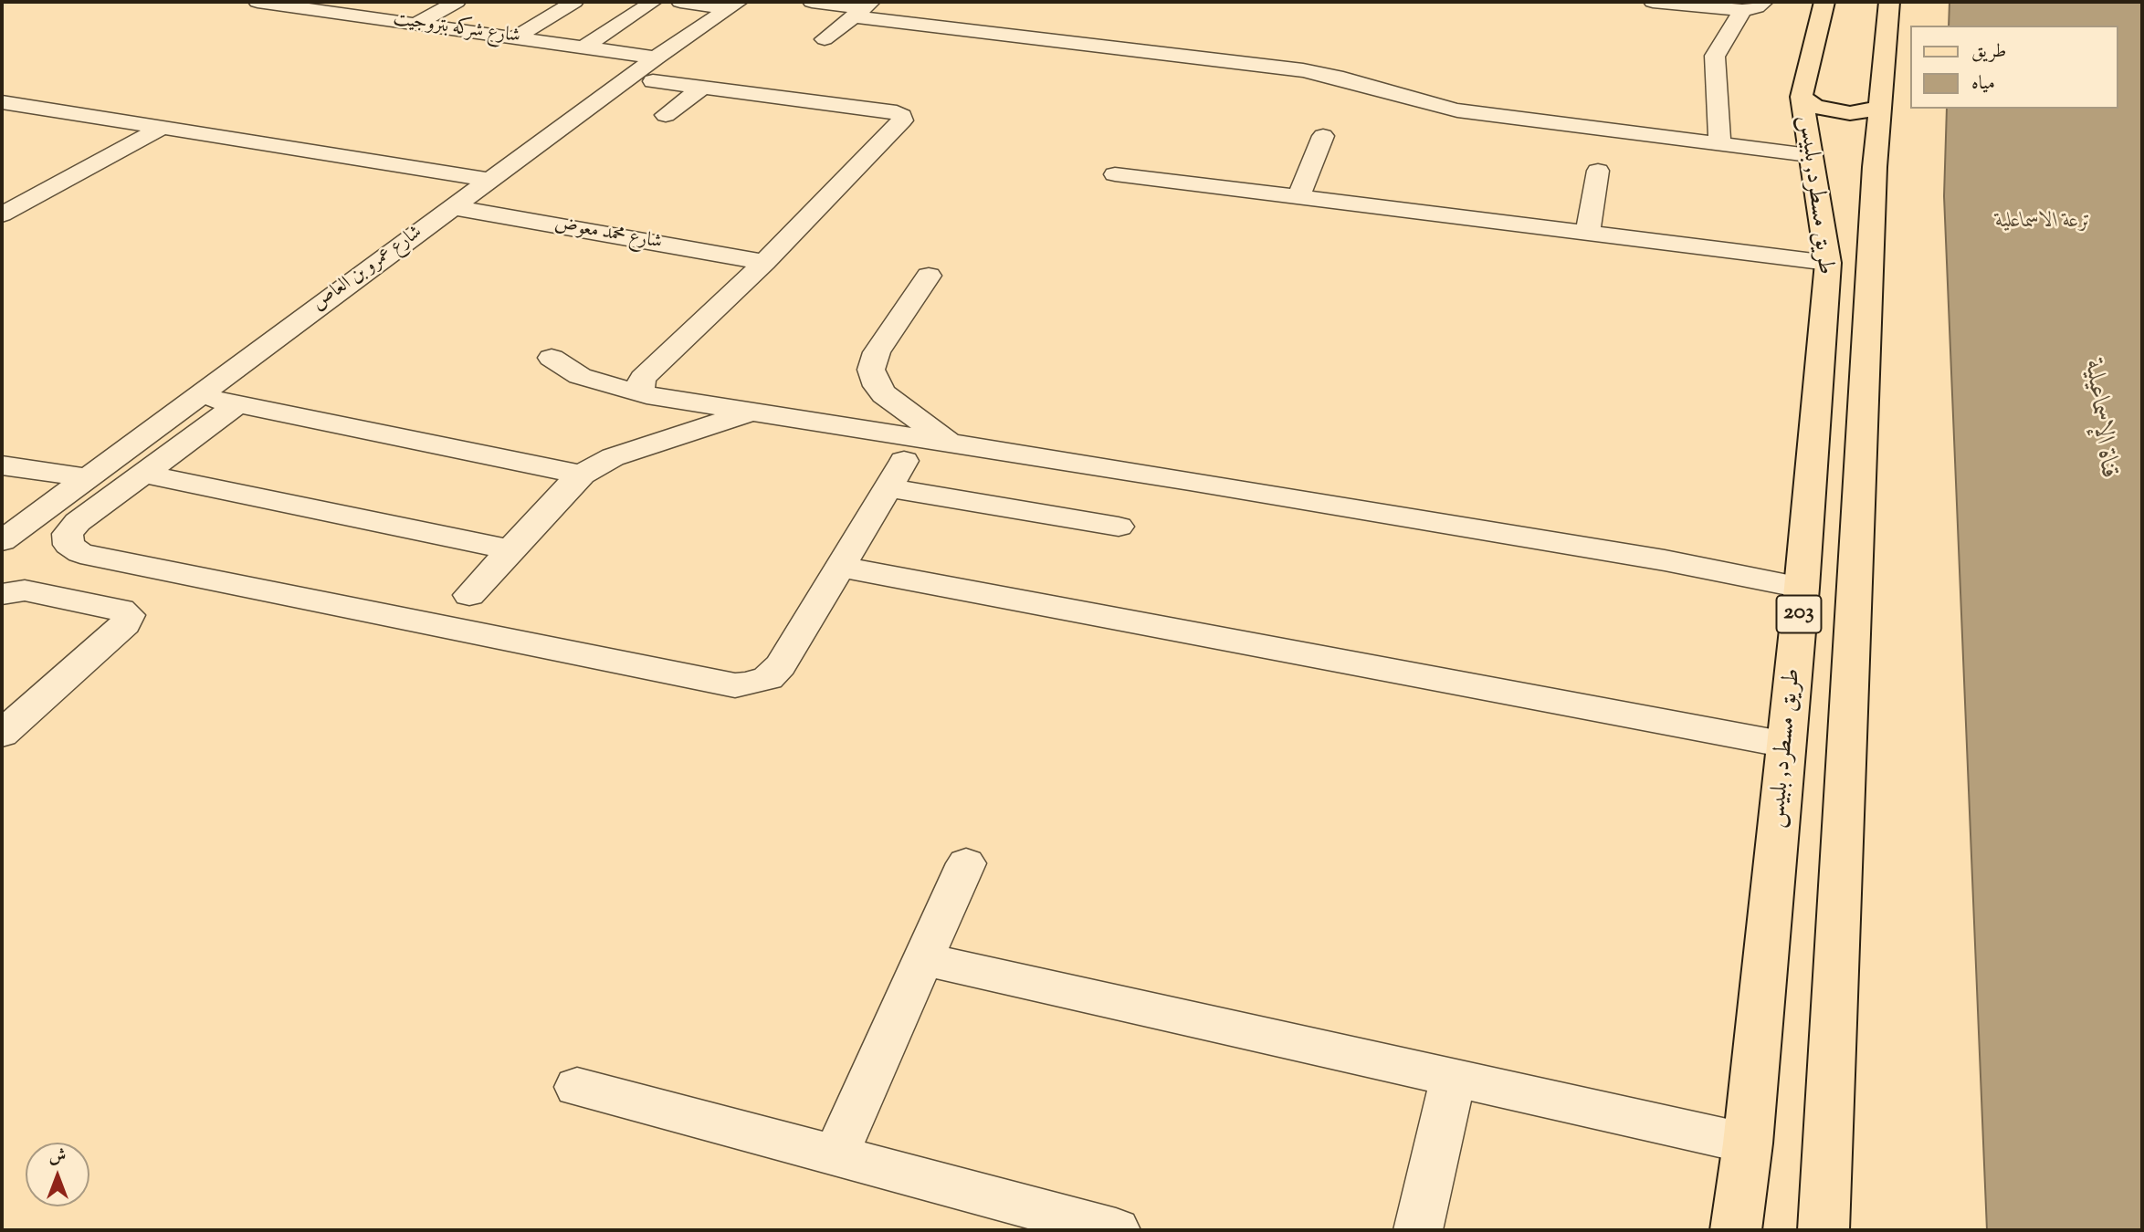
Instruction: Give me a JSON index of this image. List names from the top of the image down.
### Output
{
  "streets": {
    "main road": ["طريق مسطرد, بلبيس", "203"],
    "street": ["شارع شركه بتروجيت", "شارع محمد معوض", "شارع عمرو بن العاص"]
  },
  "crossings": [
    ["شارع شركه بتروجيت", "شارع عمرو بن العاص"],
    ["شارع محمد معوض", "شارع عمرو بن العاص"]
  ],
  "water": ["ترعة الاسماعلية", "قناة الإسماعيلية"],
  "legend": ["طريق", "مياه"],
  "north": "top"
}
